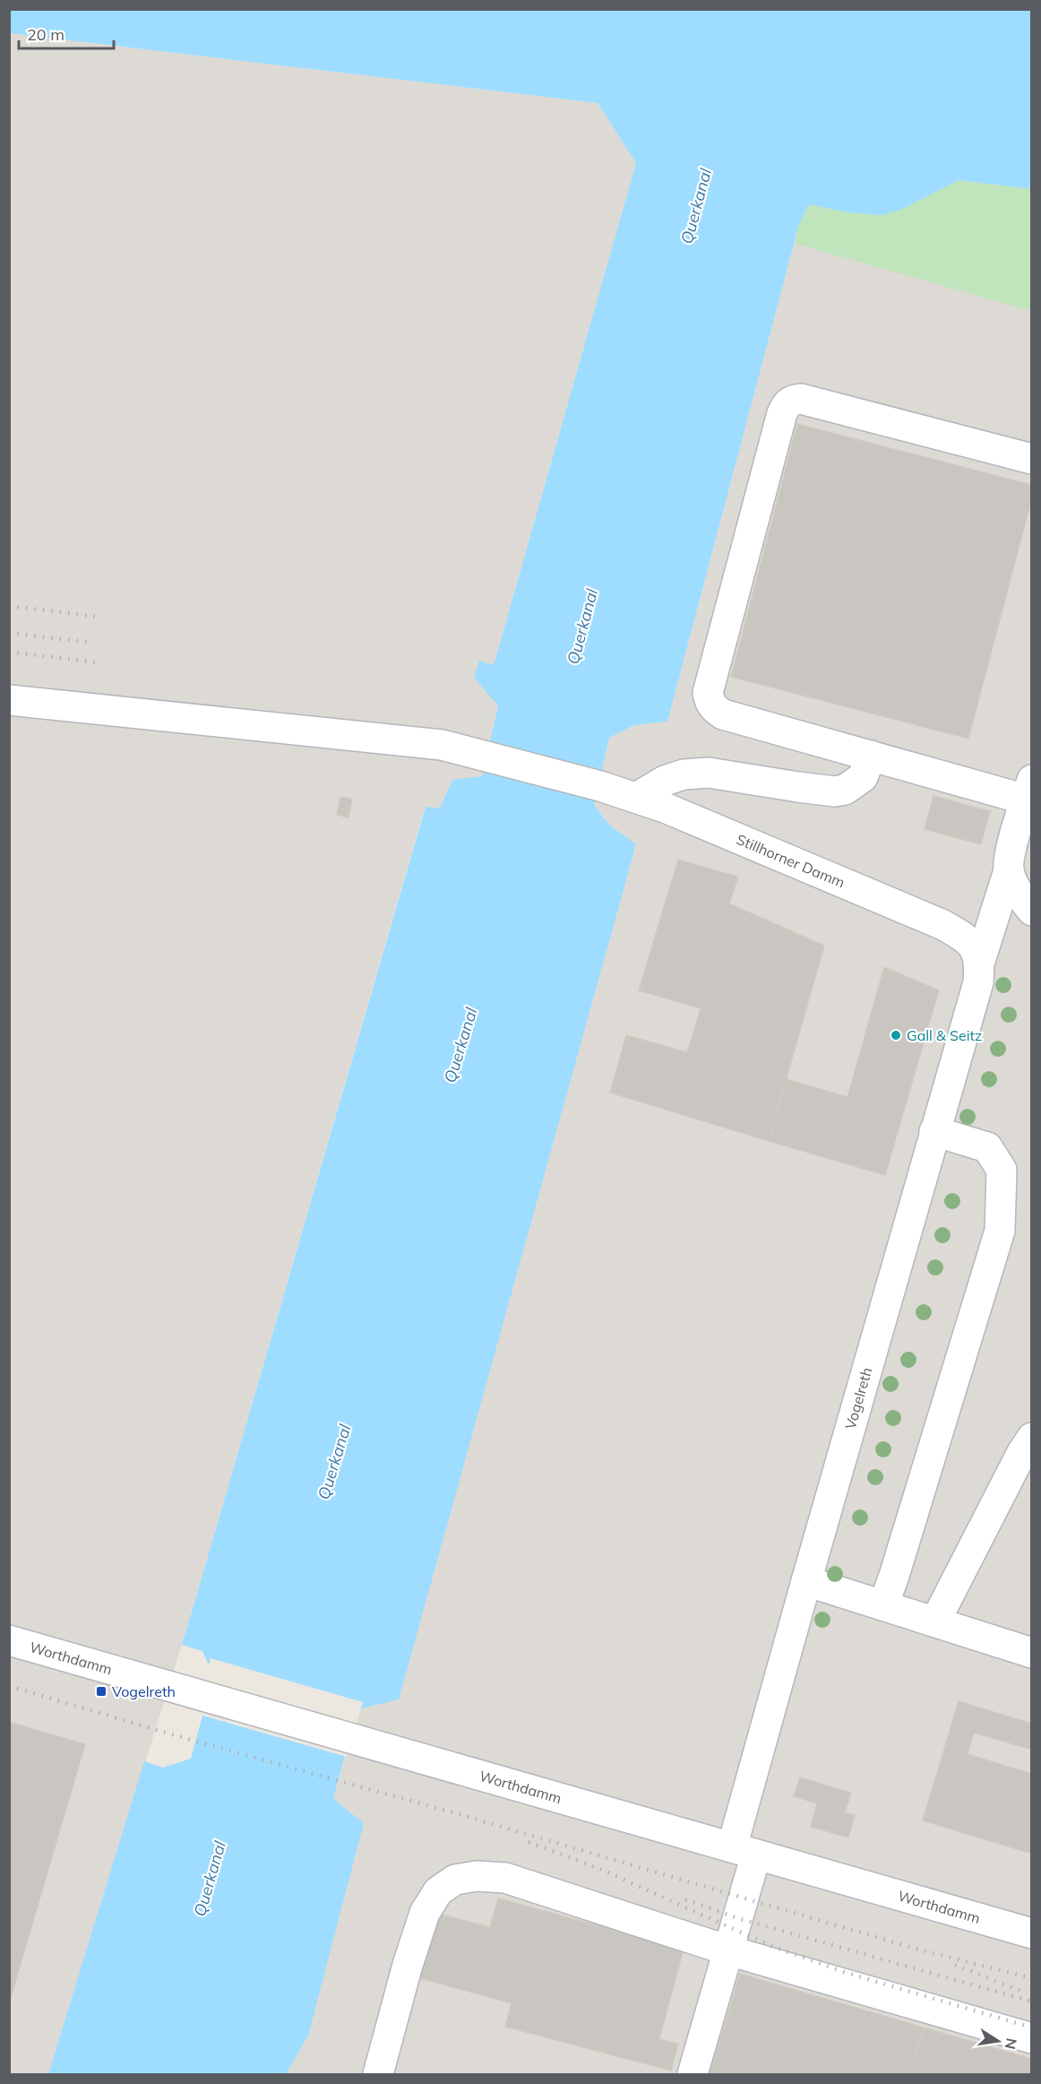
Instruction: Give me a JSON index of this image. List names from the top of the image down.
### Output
{
  "streets": {
    "street": ["Stillhorner Damm", "Vogelreth", "Worthdamm"]
  },
  "crossings": [
    ["Stillhorner Damm", "Vogelreth"],
    ["Vogelreth", "Worthdamm"]
  ],
  "water": ["Querkanal"],
  "places": {
    "other": ["Gall & Seitz"],
    "transit": ["Vogelreth"]
  },
  "scale_bar": "20 m",
  "north": "right"
}
